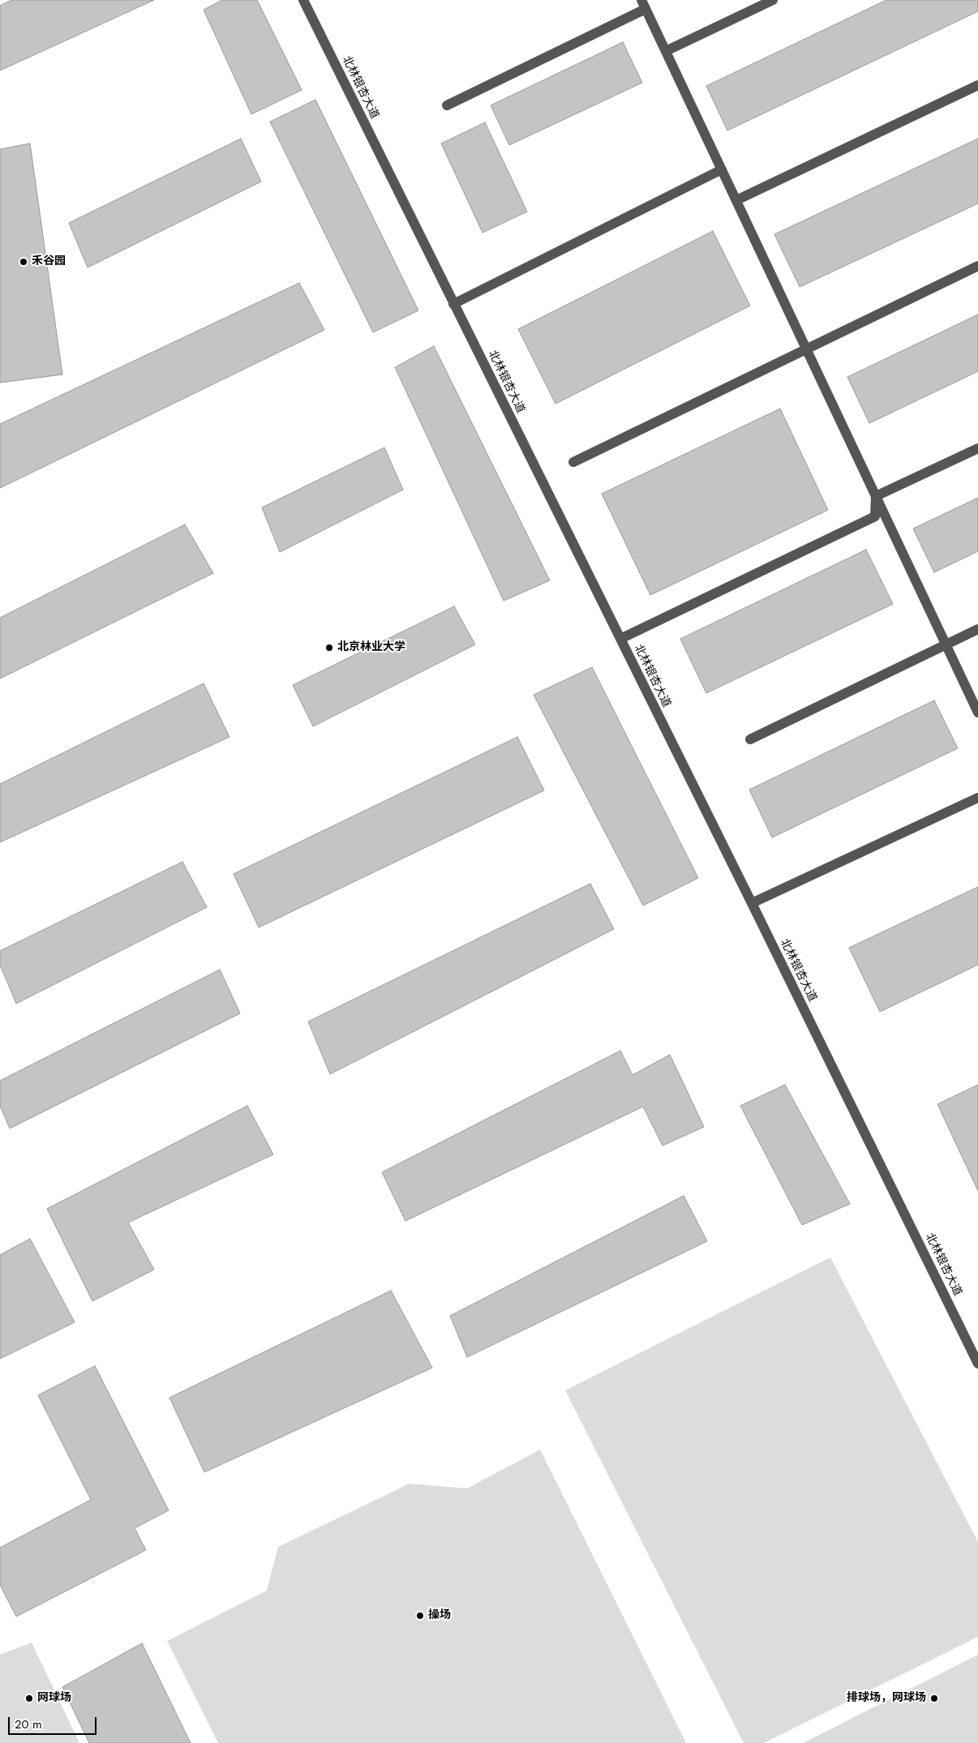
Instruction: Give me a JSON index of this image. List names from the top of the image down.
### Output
{
  "streets": {
    "street": ["北林银杏大道"]
  },
  "places": [
    "禾谷园",
    "北京林业大学",
    "操场",
    "网球场",
    "排球场，网球场"
  ],
  "scale_bar": "20 m"
}
